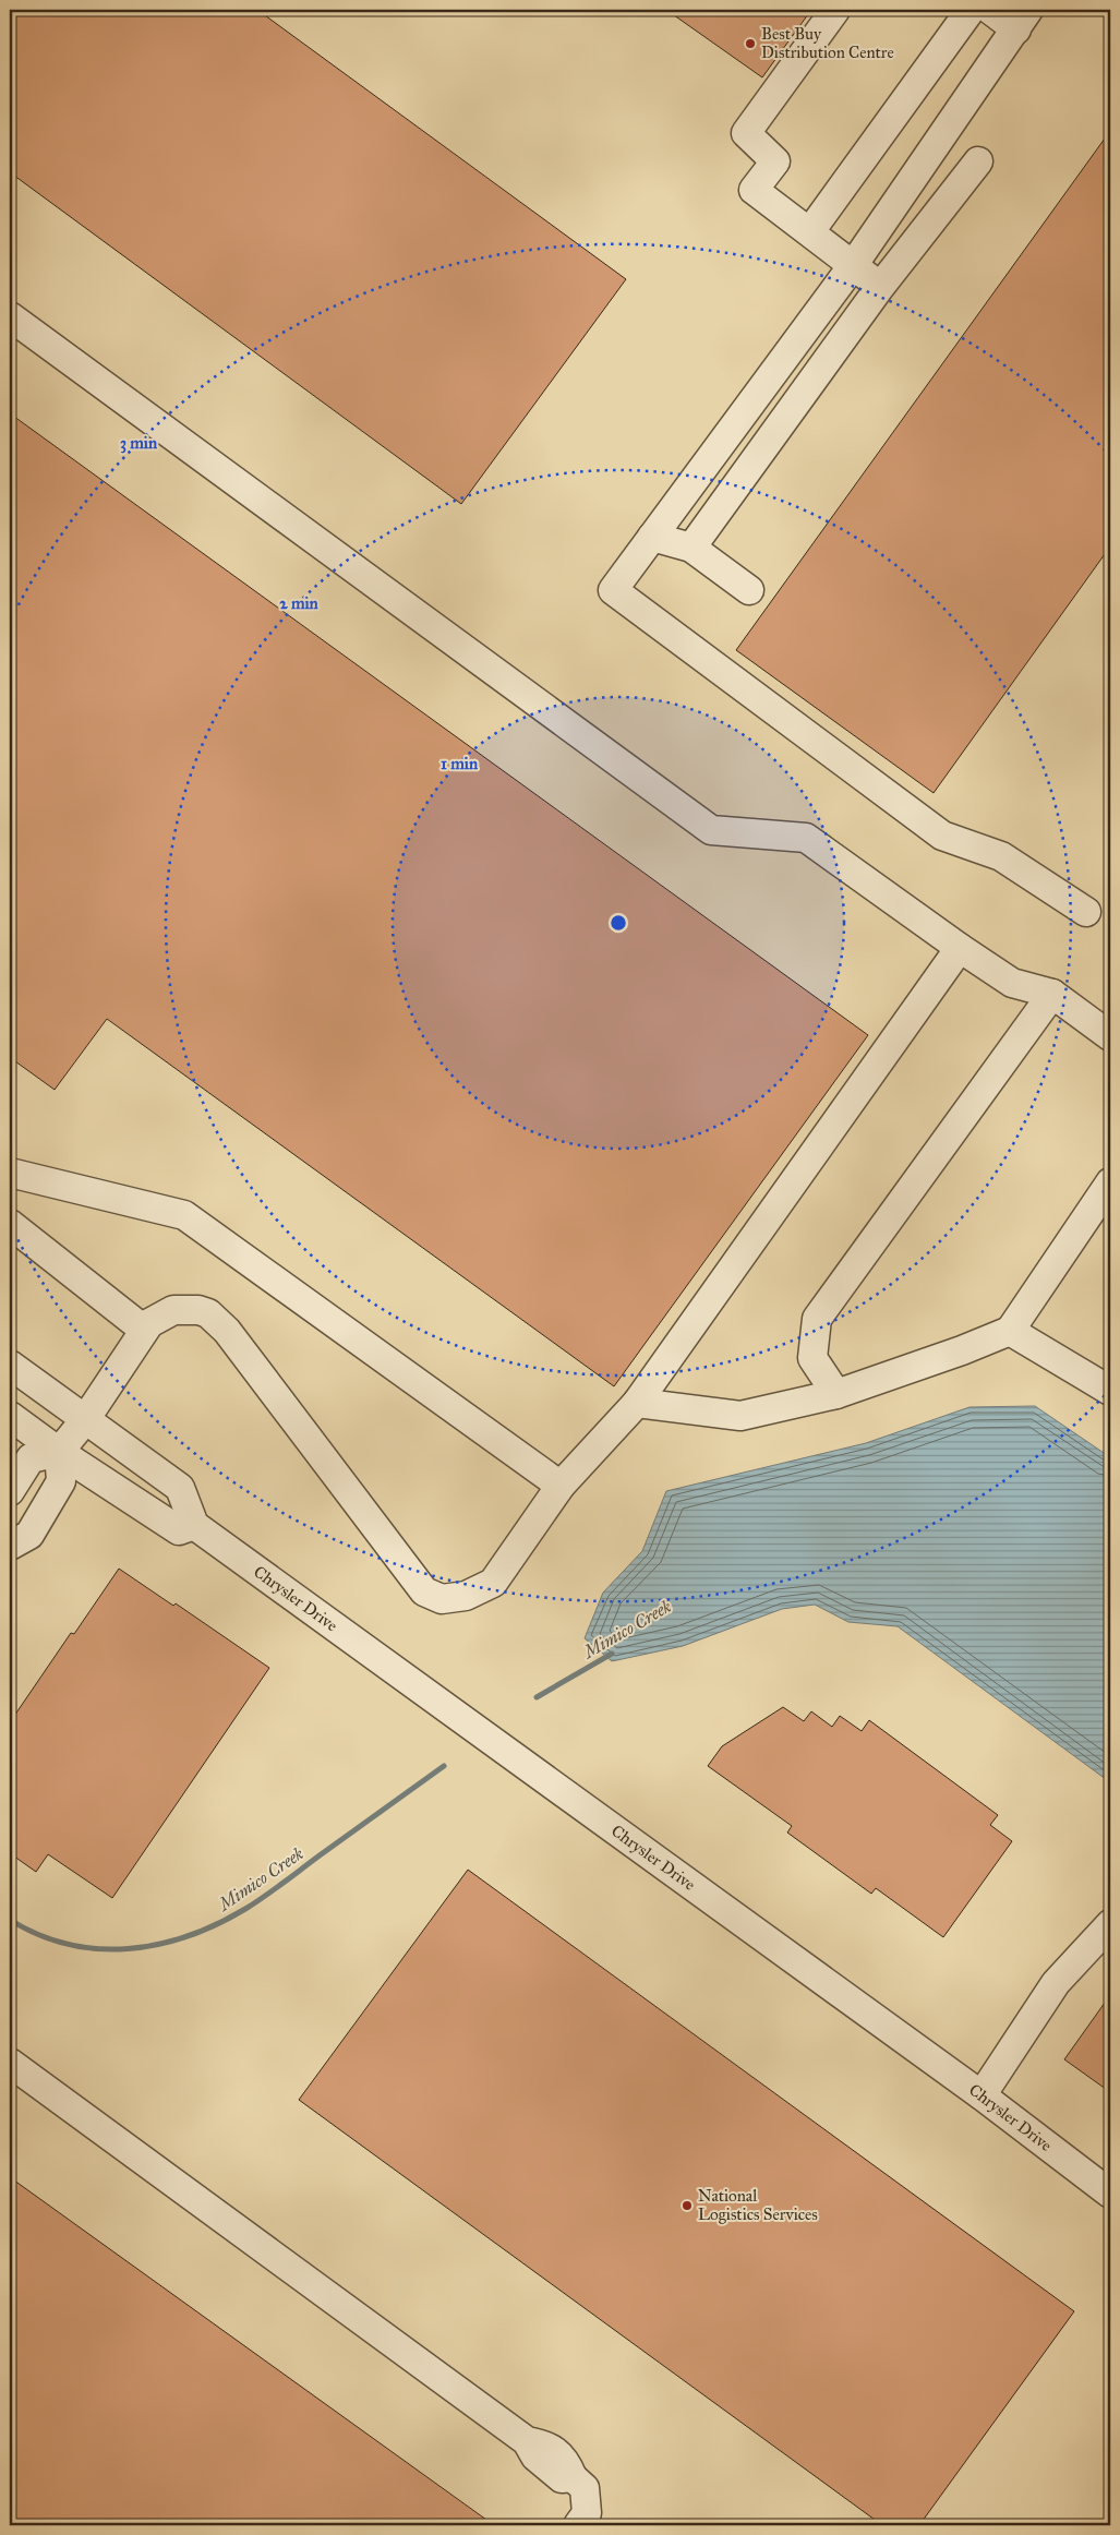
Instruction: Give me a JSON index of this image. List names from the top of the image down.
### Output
{
  "streets": {
    "street": ["Chrysler Drive"]
  },
  "water": ["Mimico Creek"],
  "places": ["Best Buy Distribution Centre", "National Logistics Services"],
  "rings": ["3 min", "2 min", "1 min"]
}
